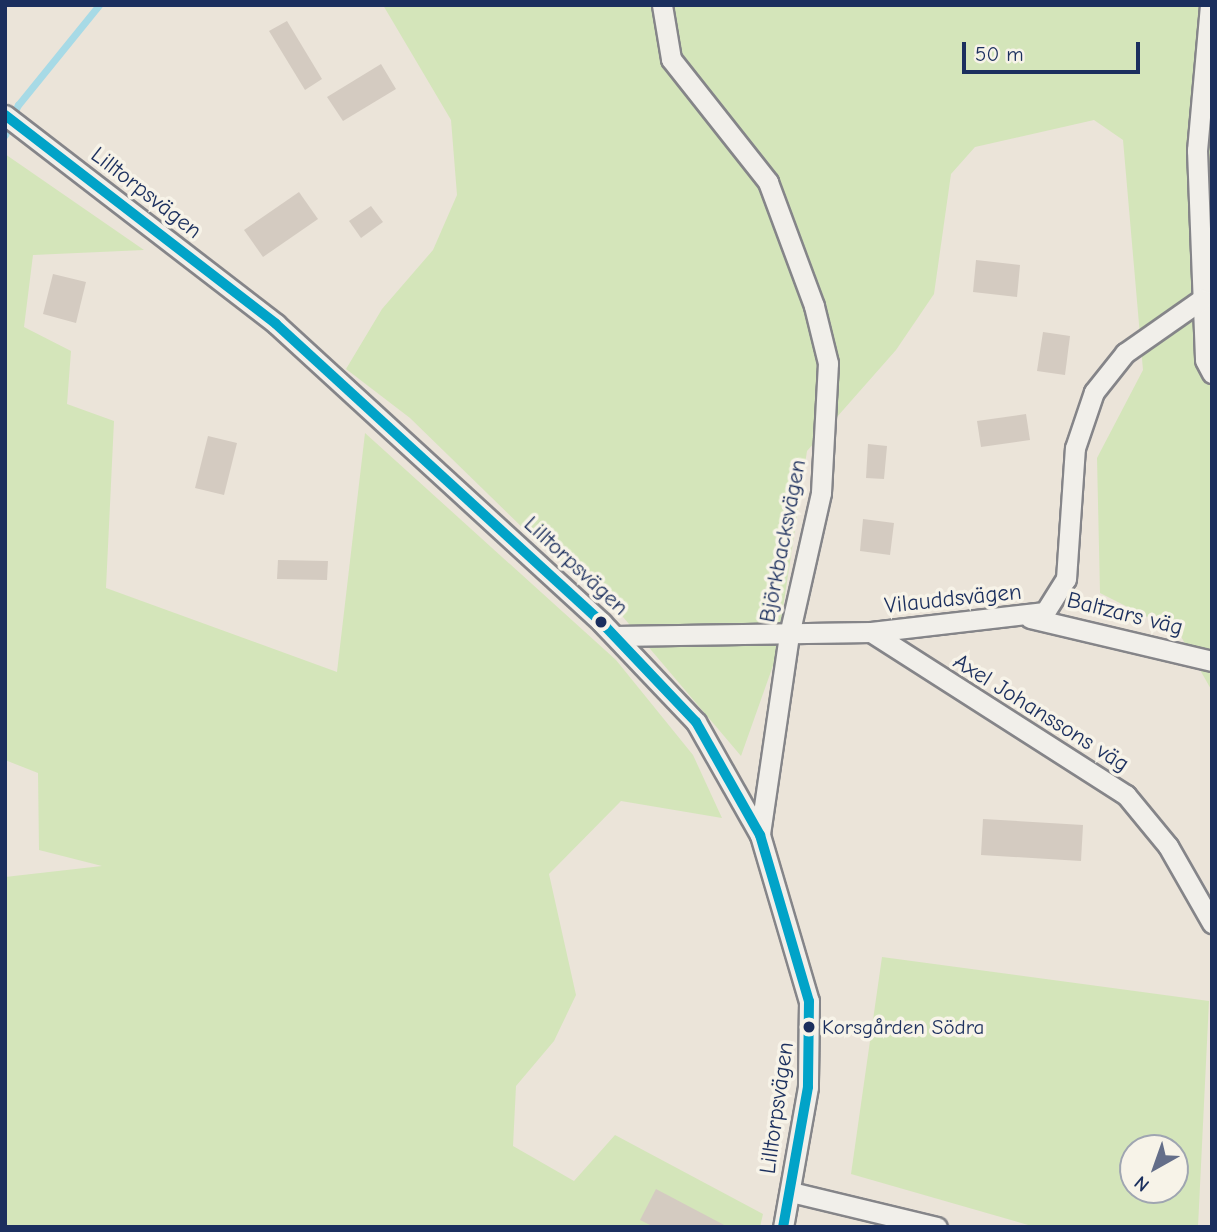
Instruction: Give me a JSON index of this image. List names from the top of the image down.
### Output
{
  "streets": {
    "street": [
      "Lilltorpsvägen",
      "Björkbacksvägen",
      "Vilauddsvägen",
      "Baltzars väg",
      "Axel Johanssons väg"
    ]
  },
  "crossings": [
    ["Lilltorpsvägen", "Björkbacksvägen"],
    ["Lilltorpsvägen", "Vilauddsvägen"],
    ["Björkbacksvägen", "Vilauddsvägen"],
    ["Vilauddsvägen", "Baltzars väg"],
    ["Vilauddsvägen", "Axel Johanssons väg"]
  ],
  "places": ["Korsgården Södra"],
  "scale_bar": "50 m",
  "north": "bottom left"
}
